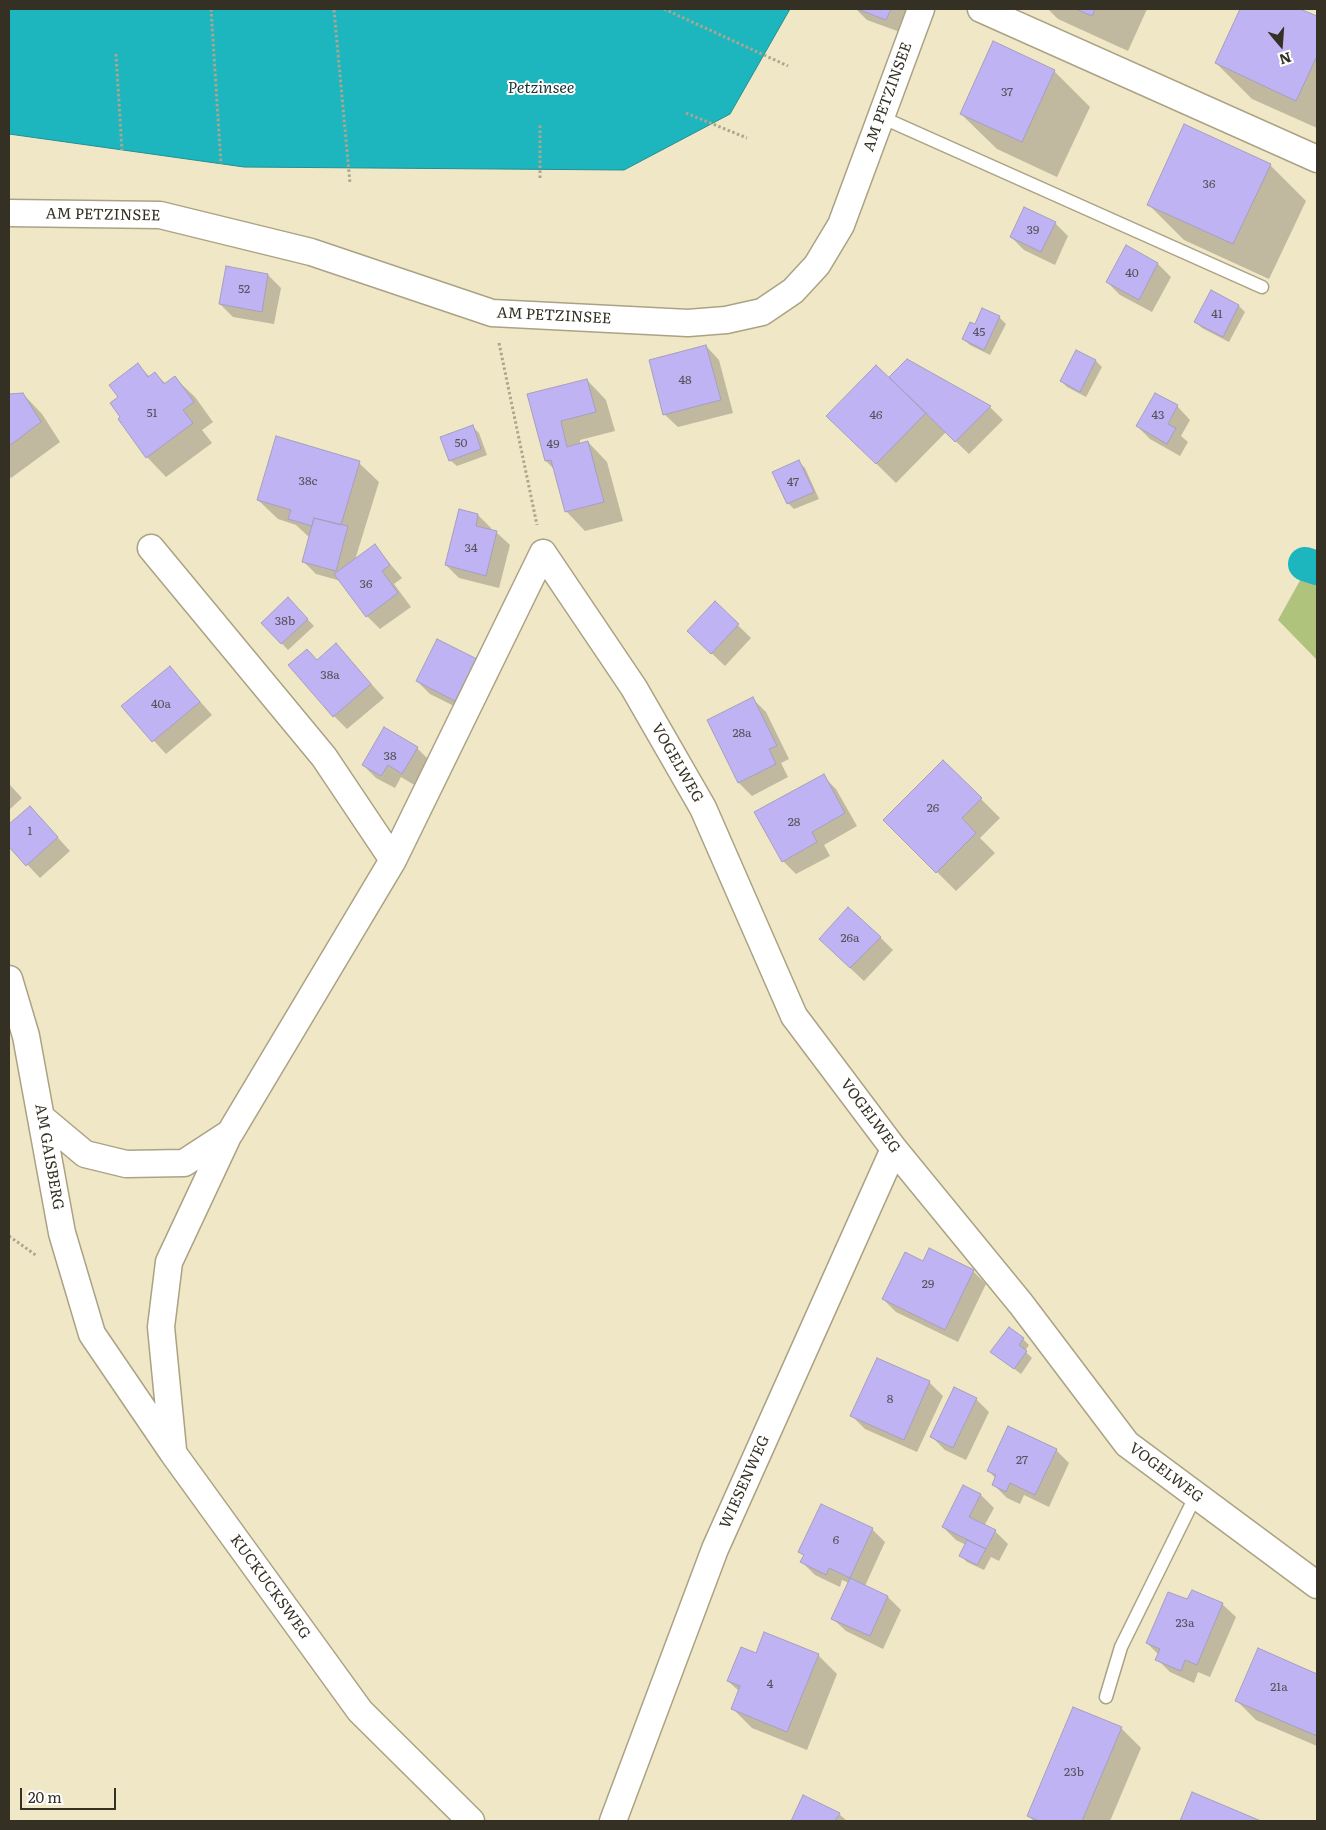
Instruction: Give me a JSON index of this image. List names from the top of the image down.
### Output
{
  "streets": {
    "street": [
      "AM PETZINSEE",
      "VOGELWEG",
      "AM GAISBERG",
      "WIESENWEG",
      "KUCKUCKSWEG"
    ]
  },
  "crossings": [
    ["VOGELWEG", "WIESENWEG"],
    ["AM GAISBERG", "KUCKUCKSWEG"]
  ],
  "water": ["Petzinsee"],
  "house_numbers": [
    "37",
    "36",
    "39",
    "40",
    "52",
    "41",
    "45",
    "48",
    "51",
    "46",
    "43",
    "50",
    "49",
    "38c",
    "47",
    "34",
    "36",
    "38b",
    "38a",
    "40a",
    "28a",
    "38",
    "26",
    "28",
    "1",
    "26a",
    "29",
    "8",
    "27",
    "6",
    "23a",
    "4",
    "21a",
    "23b"
  ],
  "scale_bar": "20 m",
  "north": "bottom"
}
